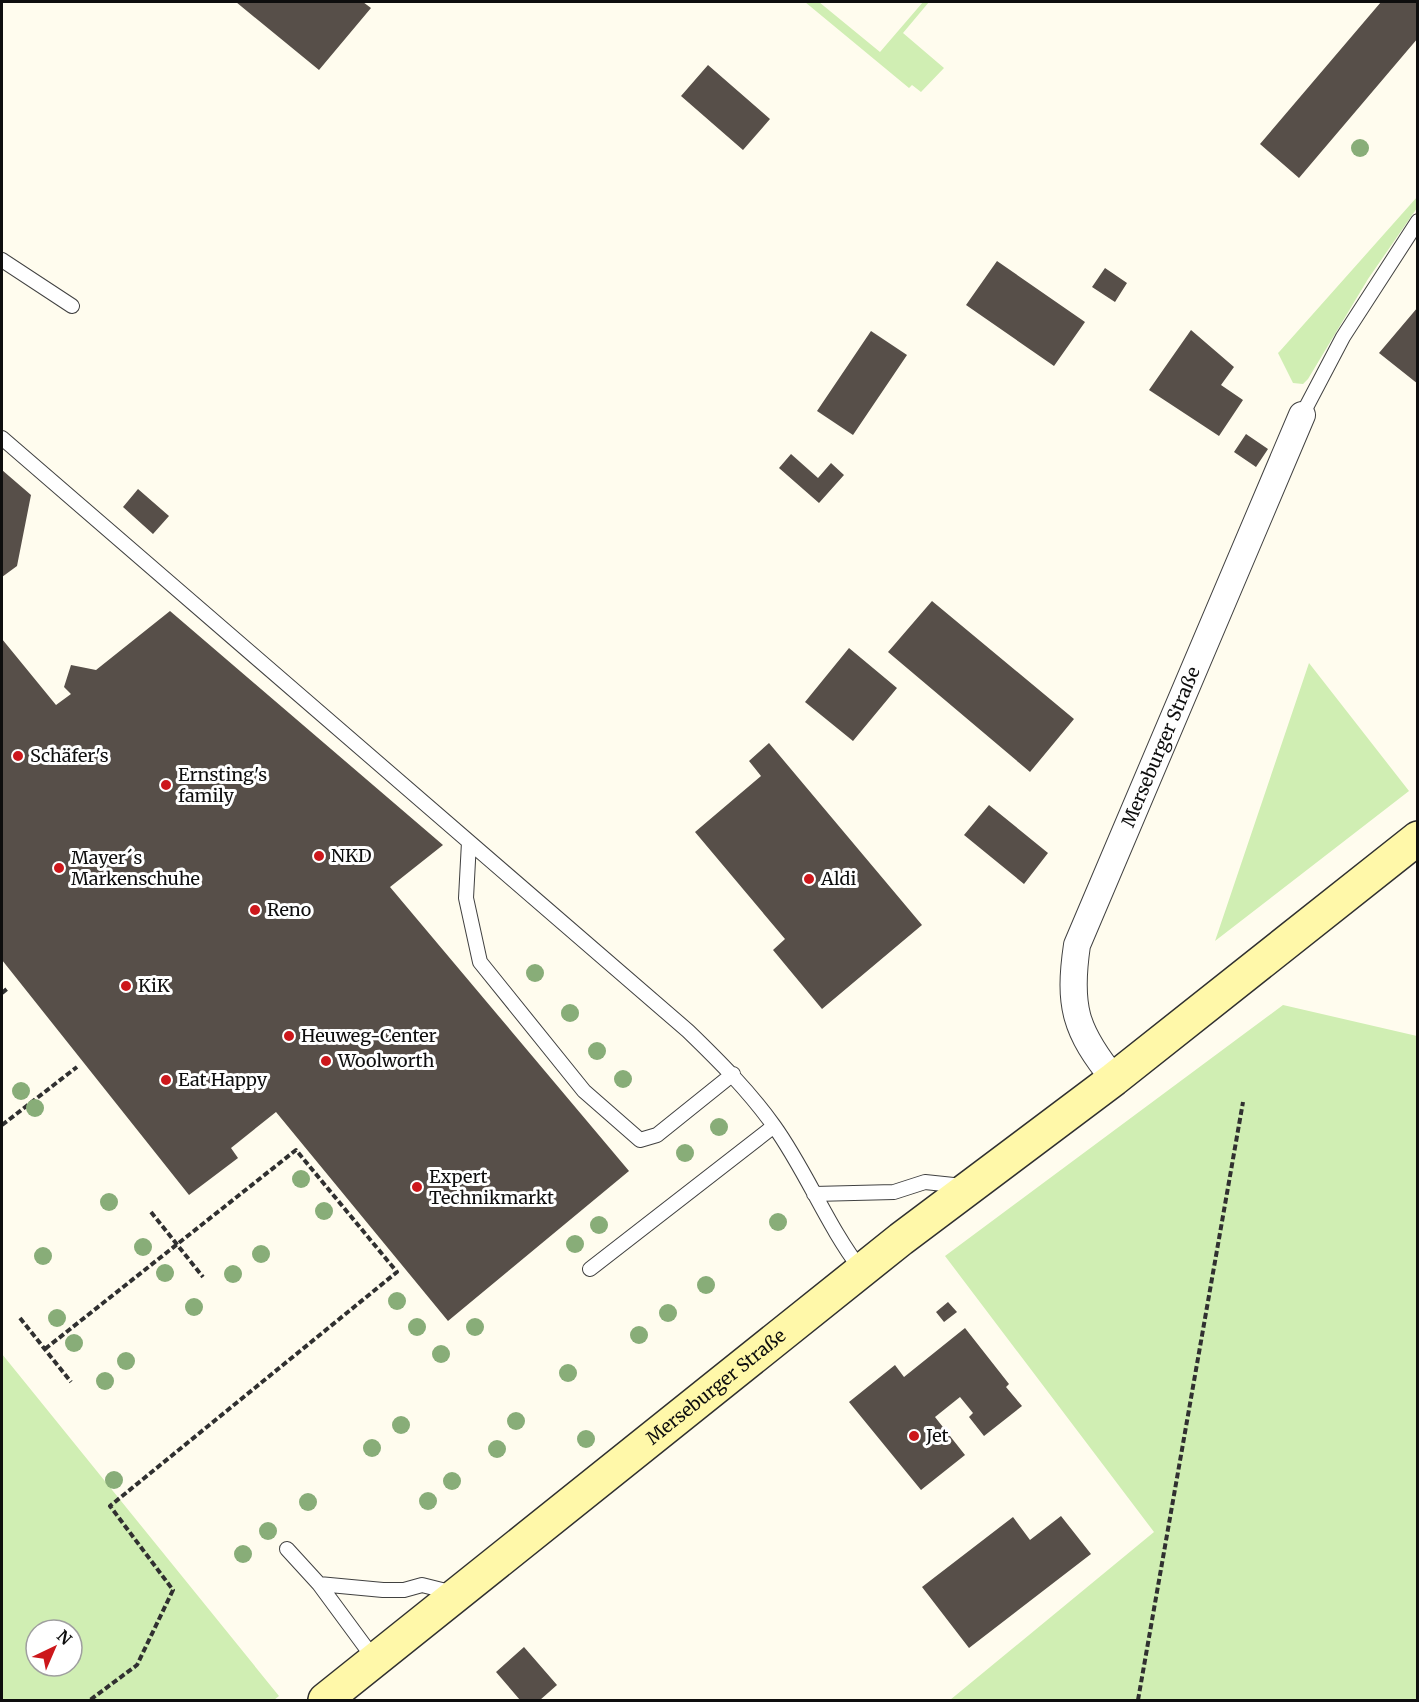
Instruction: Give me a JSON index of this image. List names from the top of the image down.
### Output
{
  "streets": {
    "main road": ["Merseburger Straße"]
  },
  "places": [
    "Schäfer's",
    "Ernsting's family",
    "NKD",
    "Mayer´s Markenschuhe",
    "Aldi",
    "Reno",
    "KiK",
    "Heuweg-Center",
    "Woolworth",
    "Eat Happy",
    "Expert Technikmarkt",
    "Jet"
  ],
  "north": "top right"
}
